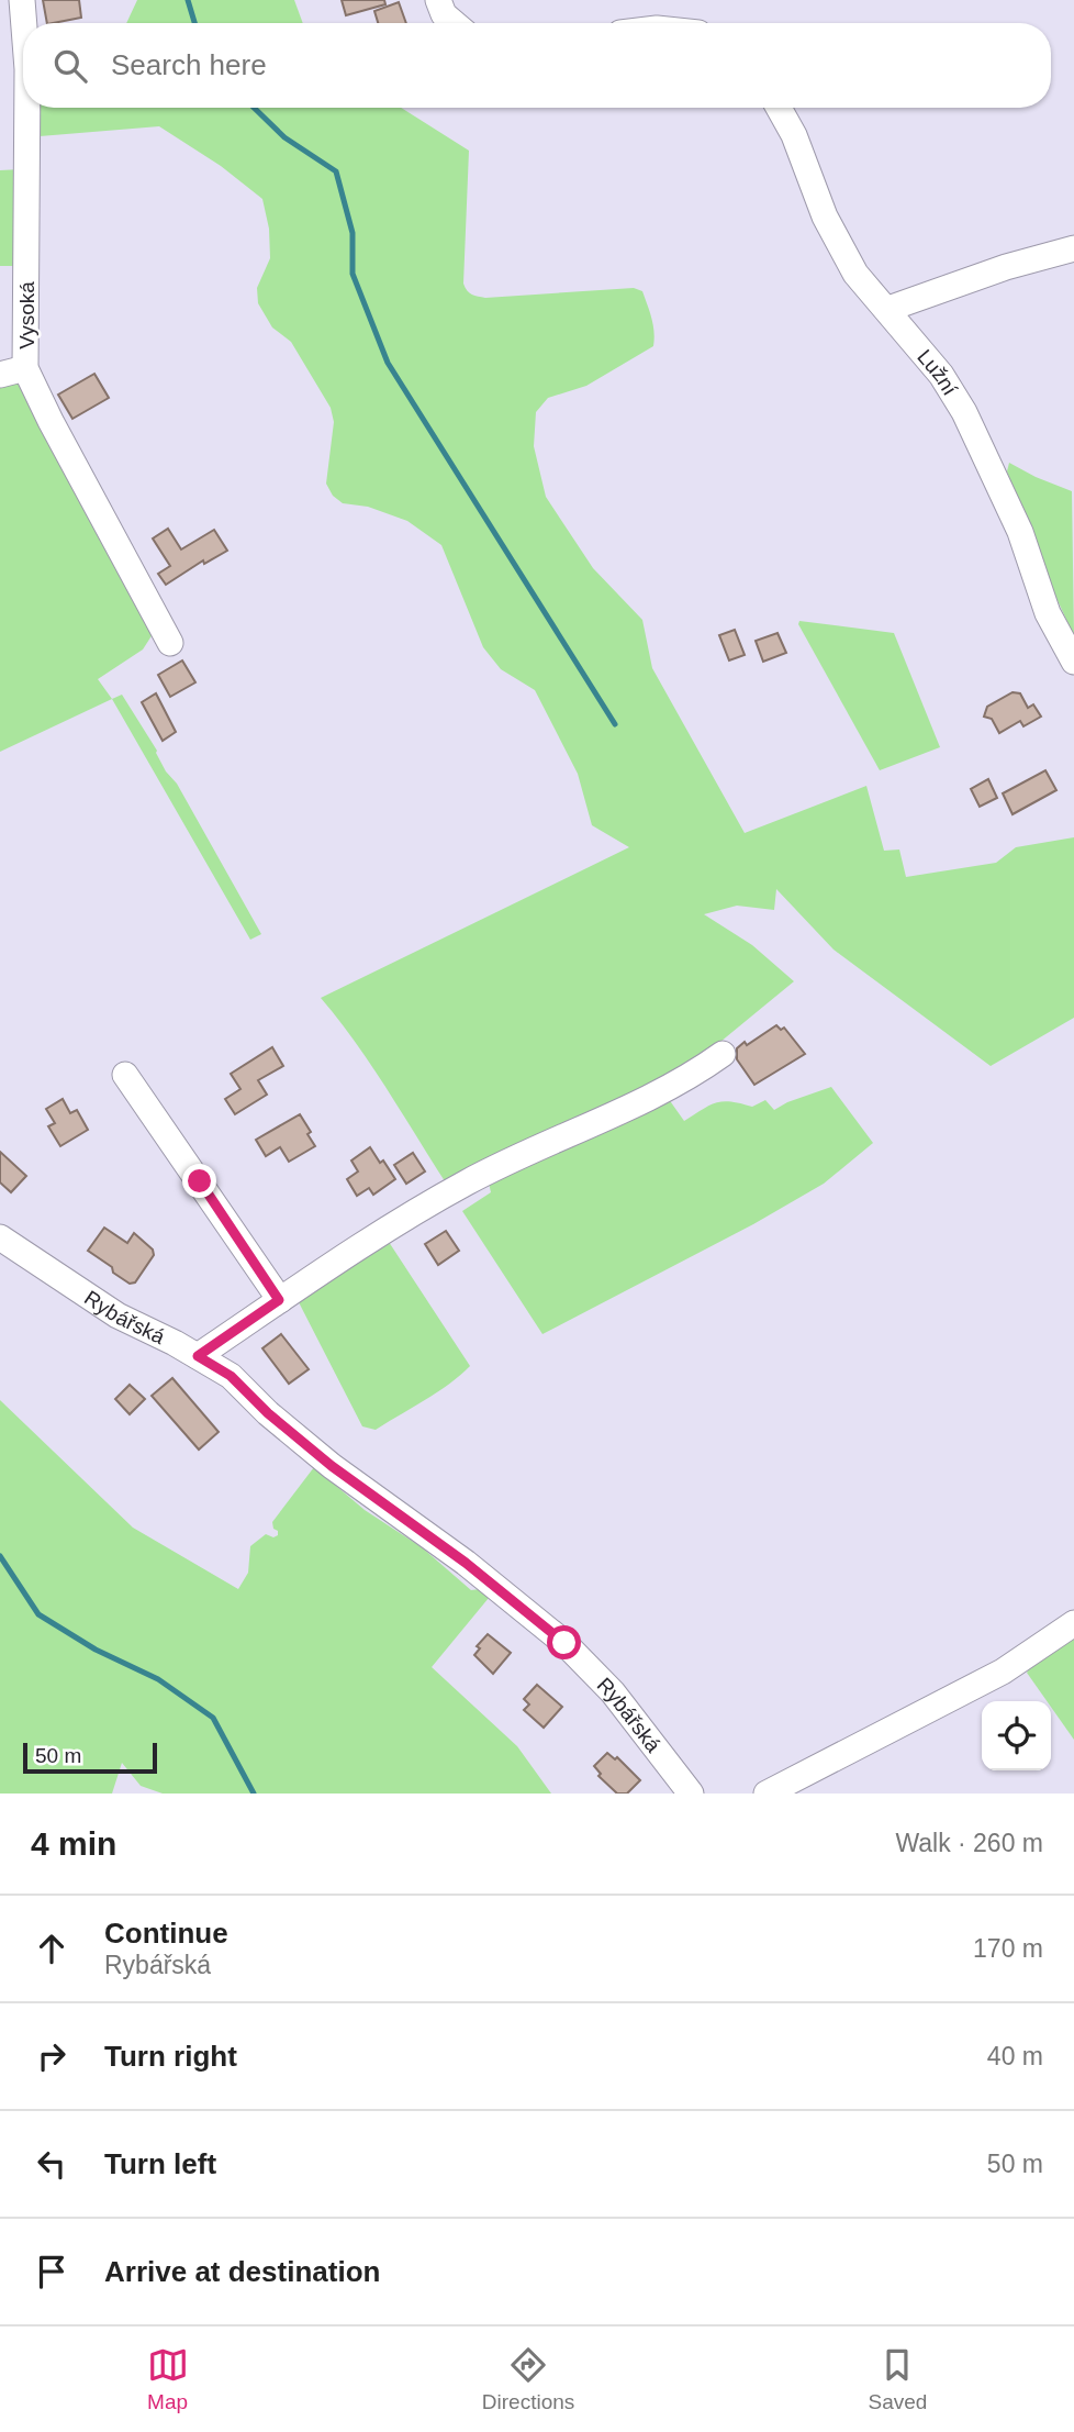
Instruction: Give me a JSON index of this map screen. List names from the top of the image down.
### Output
{
  "streets": {
    "street": ["Vysoká", "Lužní", "Rybářská"]
  },
  "scale_bar": "50 m",
  "page": {
    "search": "Search here",
    "scale": "50 m",
    "heading": ["4 min", "Walk · 260 m"],
    "list": [
      ["Continue", "Rybářská", "170 m"],
      ["Turn right", "40 m"],
      ["Turn left", "50 m"],
      "Arrive at destination"
    ],
    "nav": ["Map", "Directions", "Saved"]
  }
}
